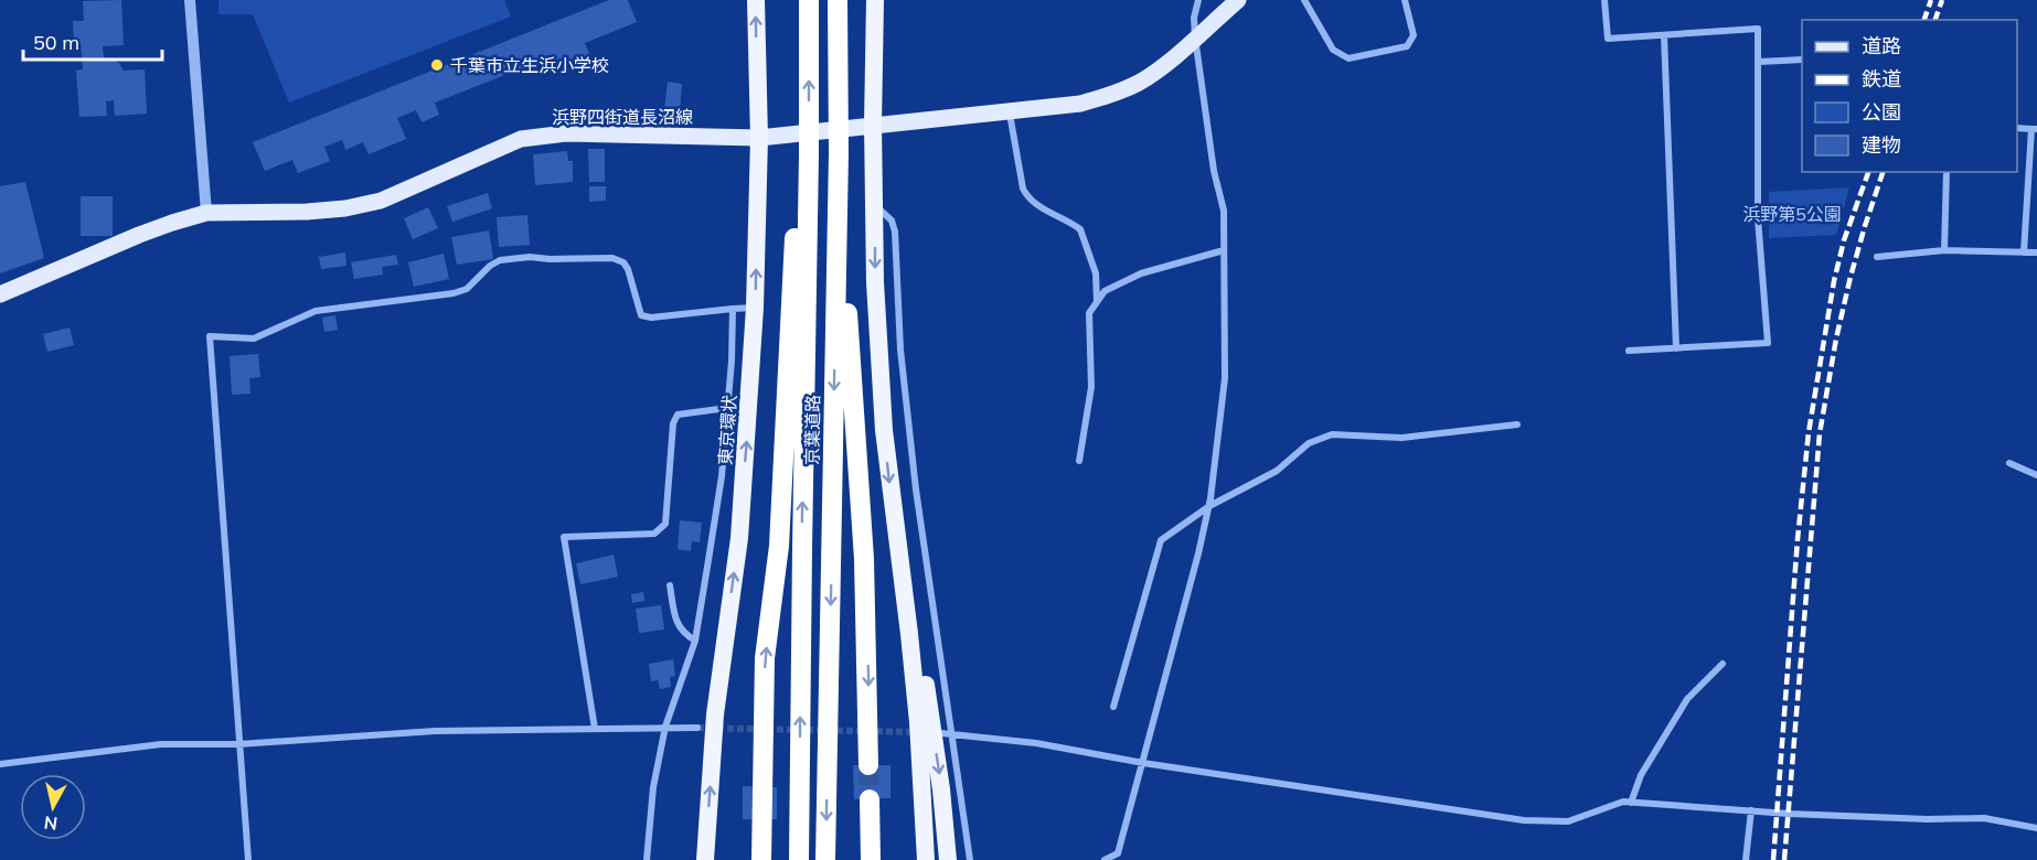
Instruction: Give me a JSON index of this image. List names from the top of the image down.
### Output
{
  "streets": {
    "highway": ["東京環状", "京葉道路"],
    "main road": ["浜野四街道長沼線"]
  },
  "crossings": [
    ["浜野四街道長沼線", "東京環状"]
  ],
  "parks": ["浜野第5公園"],
  "places": ["千葉市立生浜小学校"],
  "legend": [
    "道路",
    "鉄道",
    "公園",
    "建物"
  ],
  "scale_bar": "50 m",
  "north": "bottom"
}
